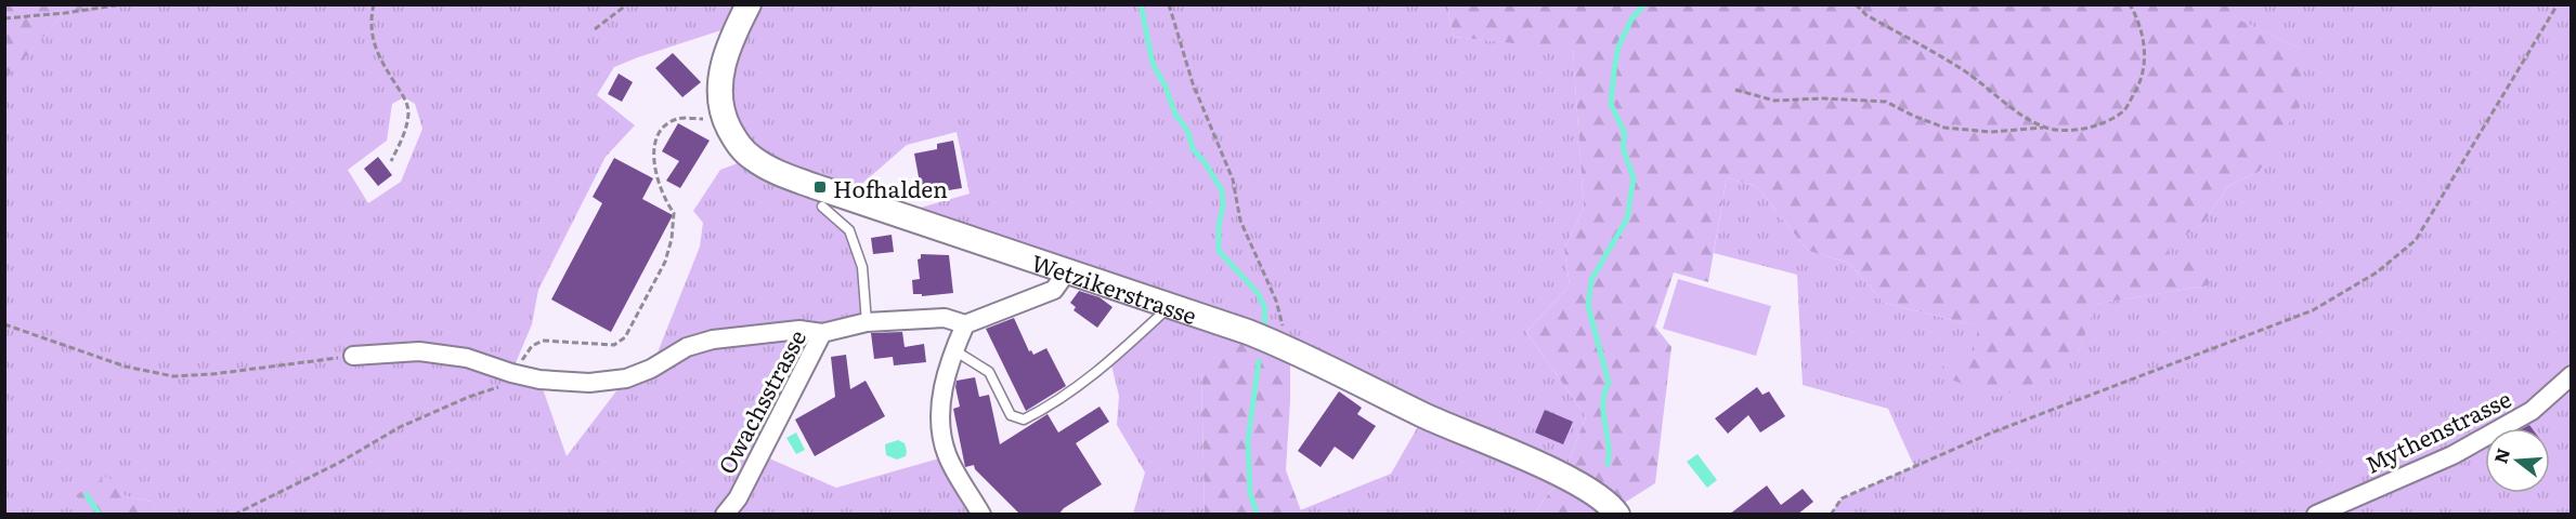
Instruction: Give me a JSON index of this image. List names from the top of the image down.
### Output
{
  "streets": {
    "street": ["Wetzikerstrasse", "Owachsstrasse", "Mythenstrasse"]
  },
  "places": {
    "transit": ["Hofhalden"]
  },
  "north": "left"
}
